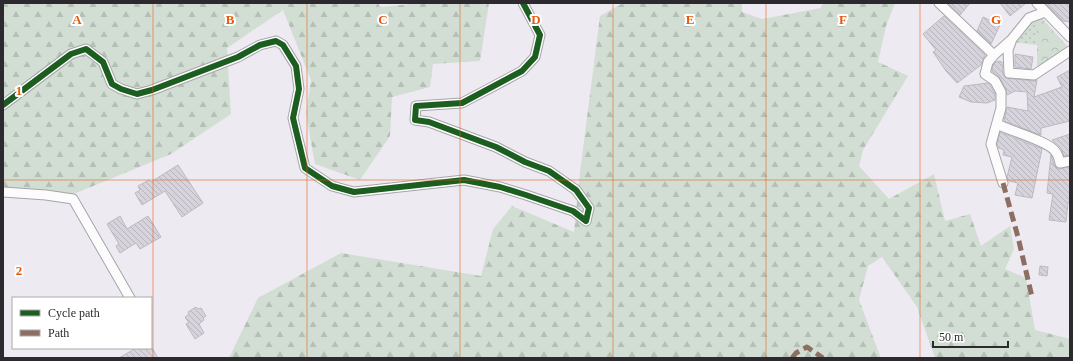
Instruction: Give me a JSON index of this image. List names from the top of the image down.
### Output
{
  "legend": ["Cycle path", "Path"],
  "scale_bar": "50 m",
  "grid": {
    "columns": [
      "A",
      "B",
      "C",
      "D",
      "E",
      "F",
      "G"
    ],
    "rows": ["1", "2"]
  }
}
